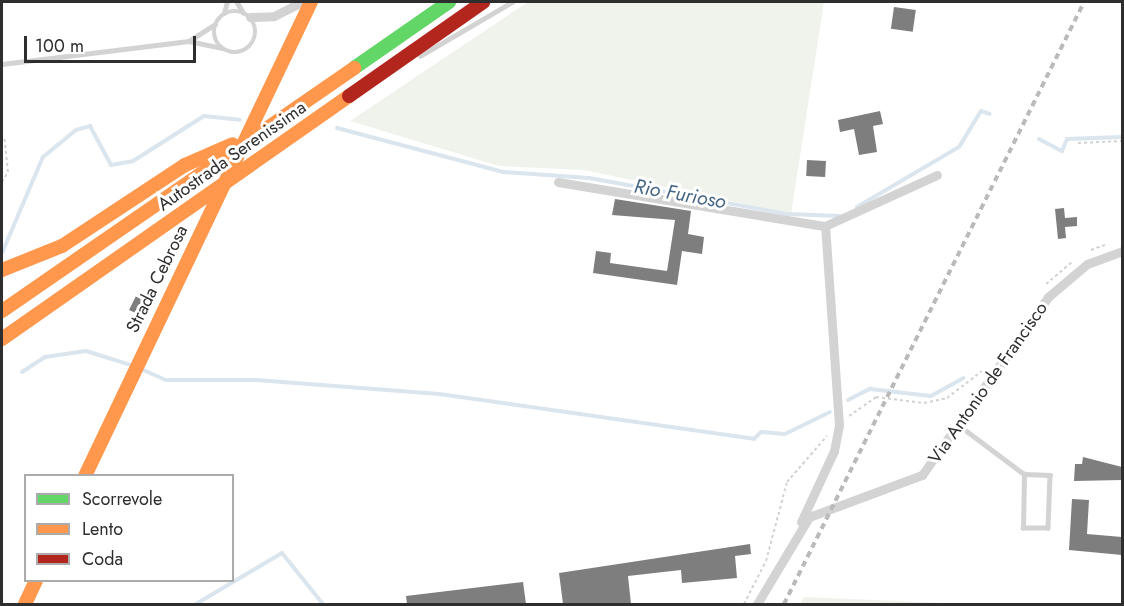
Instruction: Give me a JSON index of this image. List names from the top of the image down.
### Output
{
  "streets": {
    "main road": ["Autostrada Serenissima", "Strada Cebrosa"],
    "street": ["Via Antonio de Francisco"]
  },
  "water": ["Rio Furioso"],
  "legend": ["Scorrevole", "Lento", "Coda"],
  "scale_bar": "100 m"
}
